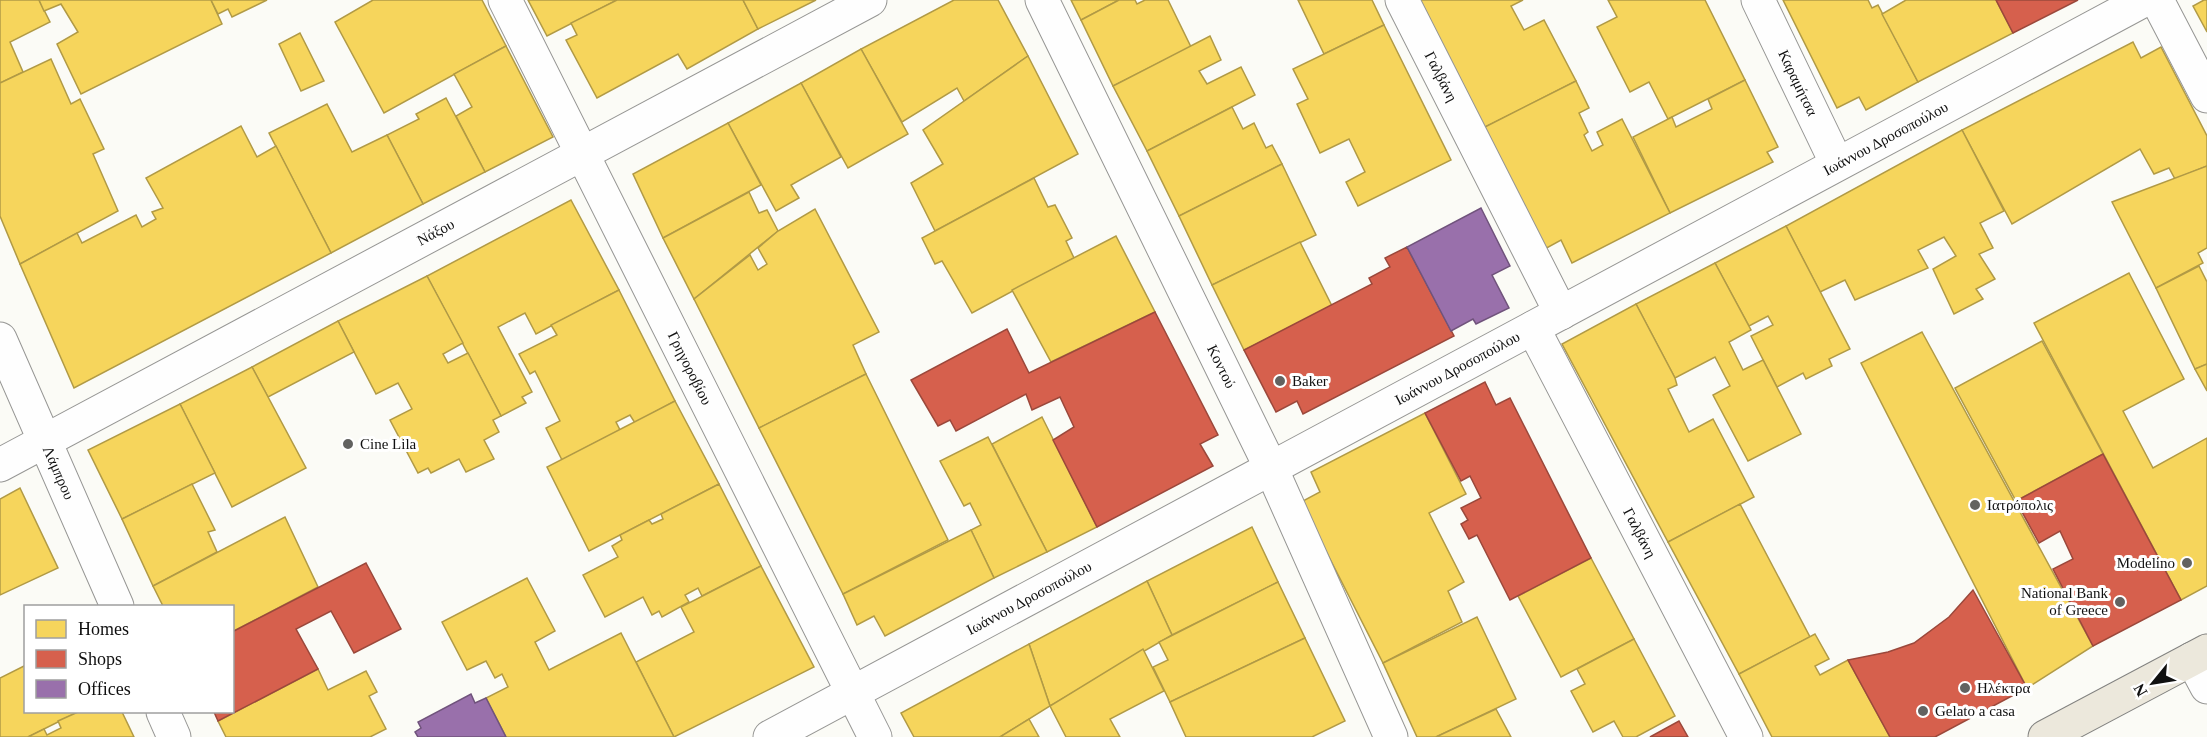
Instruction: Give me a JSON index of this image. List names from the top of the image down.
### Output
{
  "streets": {
    "street": [
      "Γαλβάνη",
      "Καραμήτσα",
      "Ιωάννου Δροσοπούλου",
      "Νάξου",
      "Κοντού",
      "Γρηγοροβίου",
      "Λάμπρου"
    ]
  },
  "crossings": [
    ["Γαλβάνη", "Ιωάννου Δροσοπούλου"],
    ["Καραμήτσα", "Ιωάννου Δροσοπούλου"],
    ["Ιωάννου Δροσοπούλου", "Κοντού"],
    ["Ιωάννου Δροσοπούλου", "Γρηγοροβίου"],
    ["Νάξου", "Γρηγοροβίου"],
    ["Νάξου", "Λάμπρου"]
  ],
  "places": [
    "Baker",
    "Cine Lila",
    "Ιατρόπολις",
    "Modelino",
    "National Bank of Greece",
    "Ηλέκτρα",
    "Gelato a casa"
  ],
  "legend": ["Homes", "Shops", "Offices"],
  "north": "bottom left"
}
